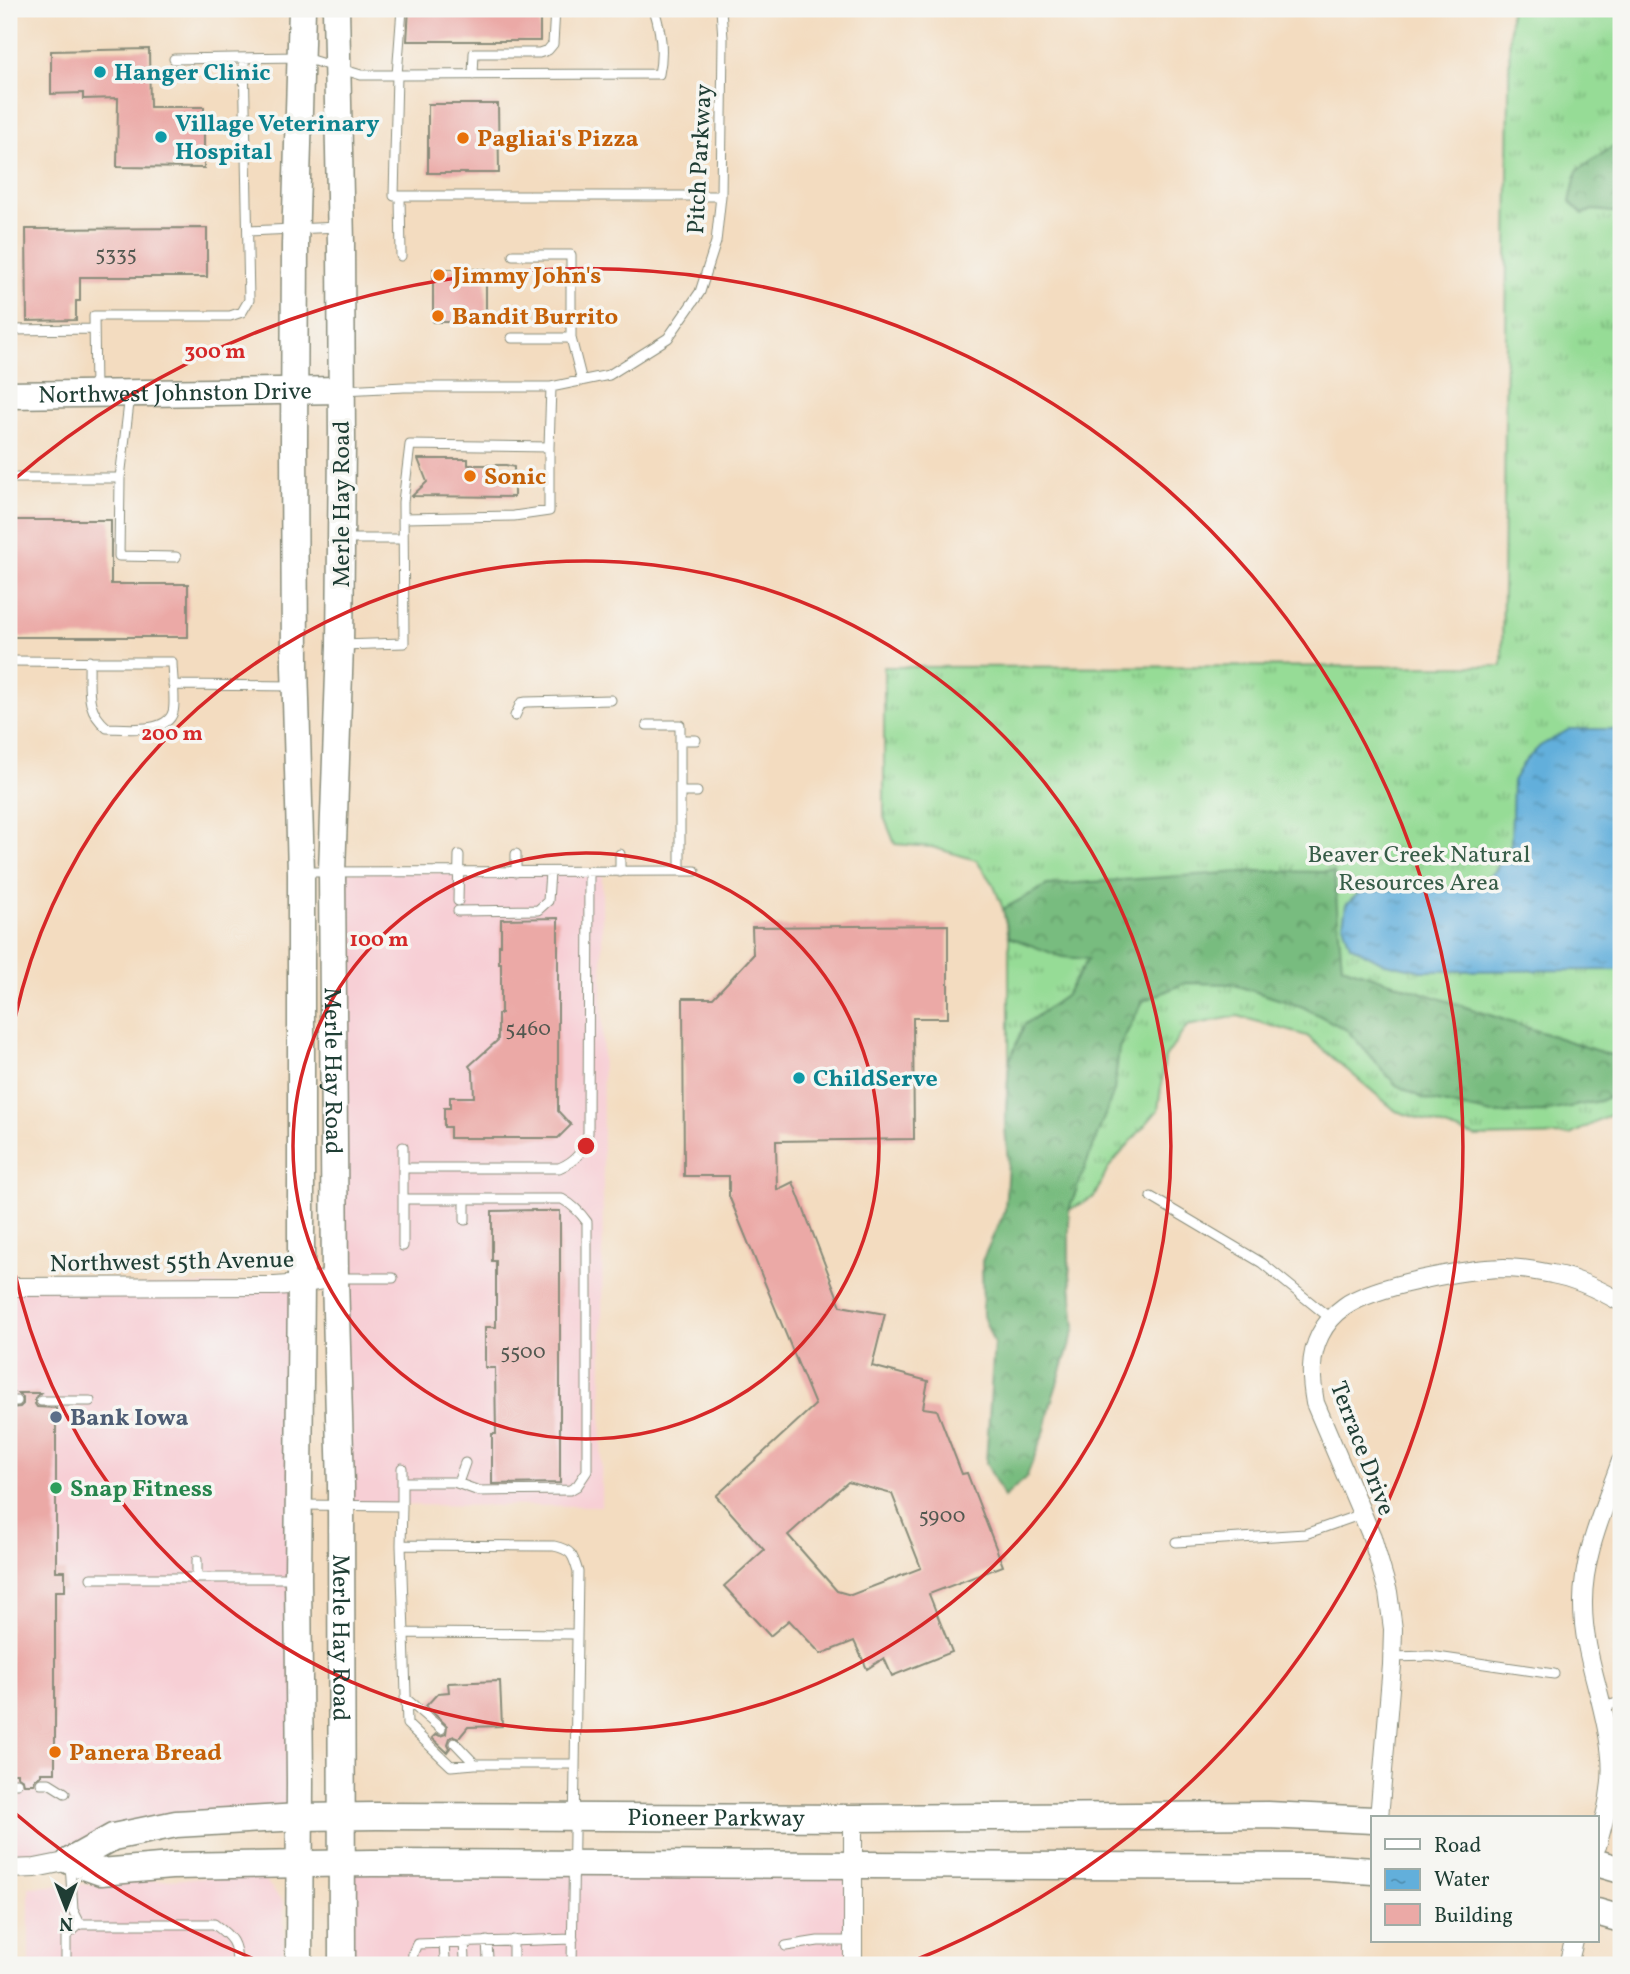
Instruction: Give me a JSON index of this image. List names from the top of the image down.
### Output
{
  "streets": {
    "main road": ["Northwest Johnston Drive", "Merle Hay Road", "Pioneer Parkway"],
    "street": ["Northwest 55th Avenue", "Terrace Drive"],
    "lane": ["Pitch Parkway"]
  },
  "crossings": [
    ["Pitch Parkway", "Northwest Johnston Drive"],
    ["Pitch Parkway", "Merle Hay Road"],
    ["Northwest Johnston Drive", "Merle Hay Road"],
    ["Merle Hay Road", "Northwest 55th Avenue"],
    ["Merle Hay Road", "Pioneer Parkway"]
  ],
  "parks": ["Beaver Creek Natural Resources Area"],
  "places": [
    "Hanger Clinic",
    "Village Veterinary Hospital",
    "Pagliai's Pizza",
    "Jimmy John's",
    "Bandit Burrito",
    "Sonic",
    "ChildServe",
    "Bank Iowa",
    "Snap Fitness",
    "Panera Bread"
  ],
  "house_numbers": [
    "5335",
    "5460",
    "5500",
    "5900"
  ],
  "legend": ["Road", "Water", "Building"],
  "north": "bottom",
  "rings": ["300 m", "200 m", "100 m"]
}
